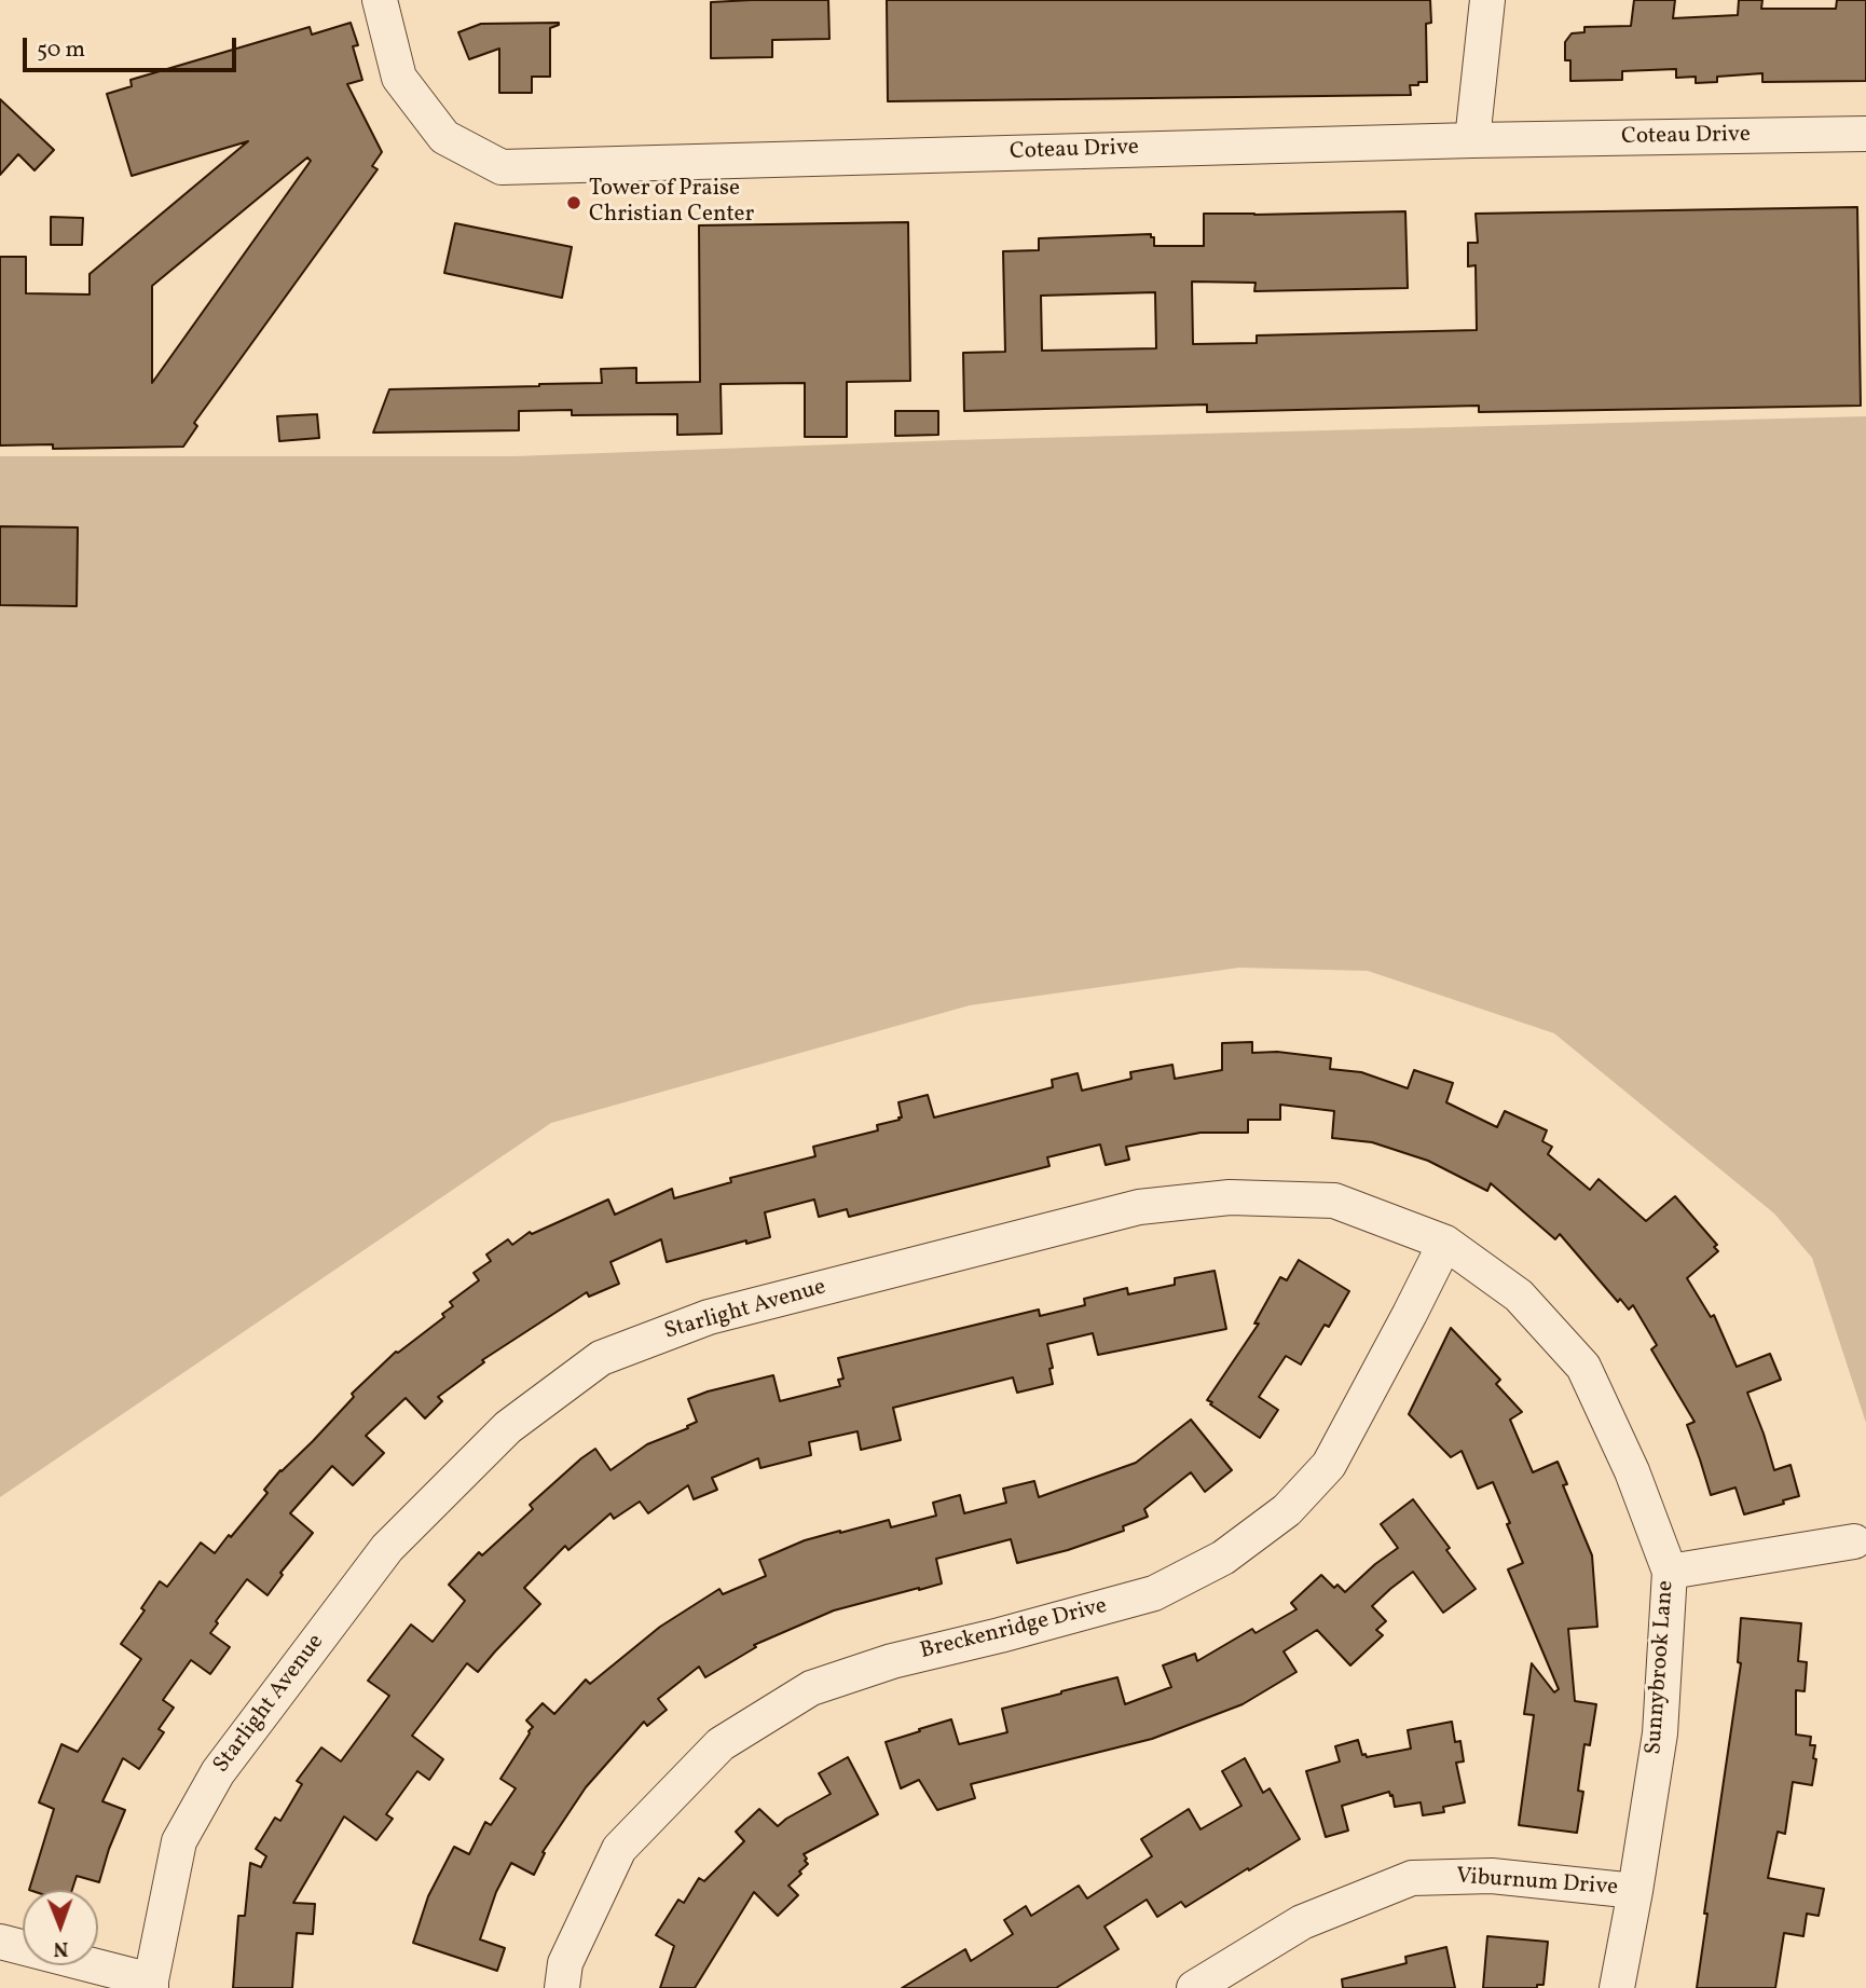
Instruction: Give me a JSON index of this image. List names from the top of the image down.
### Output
{
  "streets": {
    "street": [
      "Coteau Drive",
      "Starlight Avenue",
      "Breckenridge Drive",
      "Sunnybrook Lane",
      "Viburnum Drive"
    ]
  },
  "crossings": [
    ["Starlight Avenue", "Breckenridge Drive"],
    ["Starlight Avenue", "Sunnybrook Lane"],
    ["Breckenridge Drive", "Sunnybrook Lane"],
    ["Sunnybrook Lane", "Viburnum Drive"]
  ],
  "places": ["Tower of Praise Christian Center"],
  "scale_bar": "50 m",
  "north": "bottom"
}
